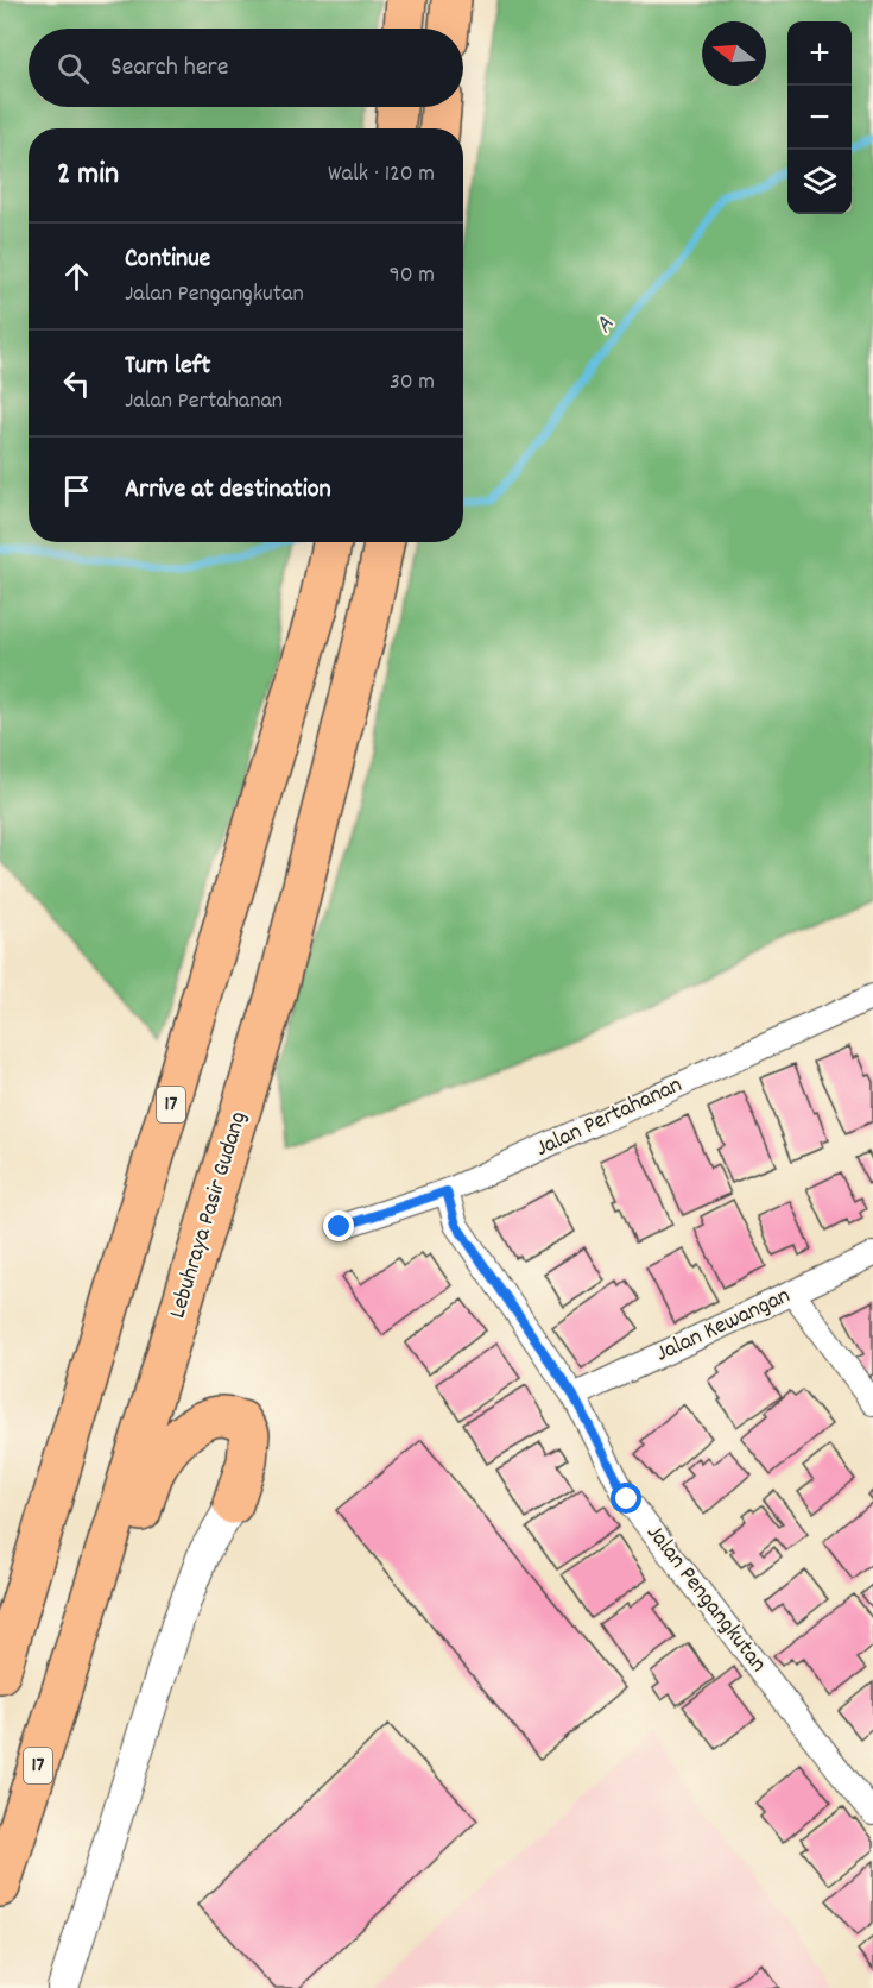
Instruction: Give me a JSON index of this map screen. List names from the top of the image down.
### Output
{
  "streets": {
    "highway": ["17", "Lebuhraya Pasir Gudang"],
    "street": ["Jalan Pertahanan", "Jalan Kewangan", "Jalan Pengangkutan"]
  },
  "crossings": [
    ["Jalan Pertahanan", "Jalan Pengangkutan"],
    ["Jalan Kewangan", "Jalan Pengangkutan"]
  ],
  "water": ["A"],
  "north": "left",
  "page": {
    "map_buttons": ["+", "−"],
    "search": "Search here",
    "heading": ["2 min", "Walk · 120 m"],
    "list": [
      ["Continue", "Jalan Pengangkutan", "90 m"],
      ["Turn left", "Jalan Pertahanan", "30 m"],
      "Arrive at destination"
    ]
  }
}
